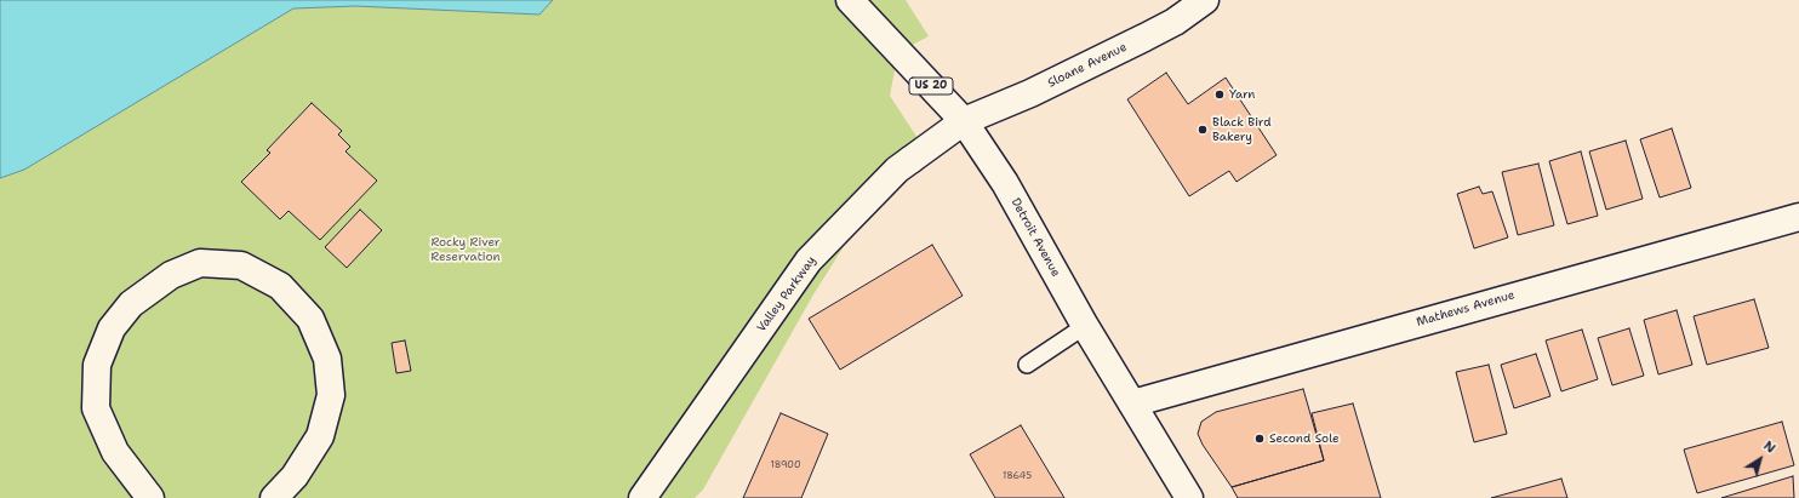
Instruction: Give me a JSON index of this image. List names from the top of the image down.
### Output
{
  "streets": {
    "street": [
      "Sloane Avenue",
      "US 20",
      "Detroit Avenue",
      "Valley Parkway",
      "Mathews Avenue"
    ]
  },
  "crossings": [
    ["Sloane Avenue", "Detroit Avenue"],
    ["Sloane Avenue", "Valley Parkway"],
    ["Detroit Avenue", "Valley Parkway"],
    ["Detroit Avenue", "Mathews Avenue"]
  ],
  "parks": ["Rocky River Reservation"],
  "places": ["Yarn", "Black Bird Bakery", "Second Sole"],
  "house_numbers": ["18900", "18645"],
  "north": "top right"
}
